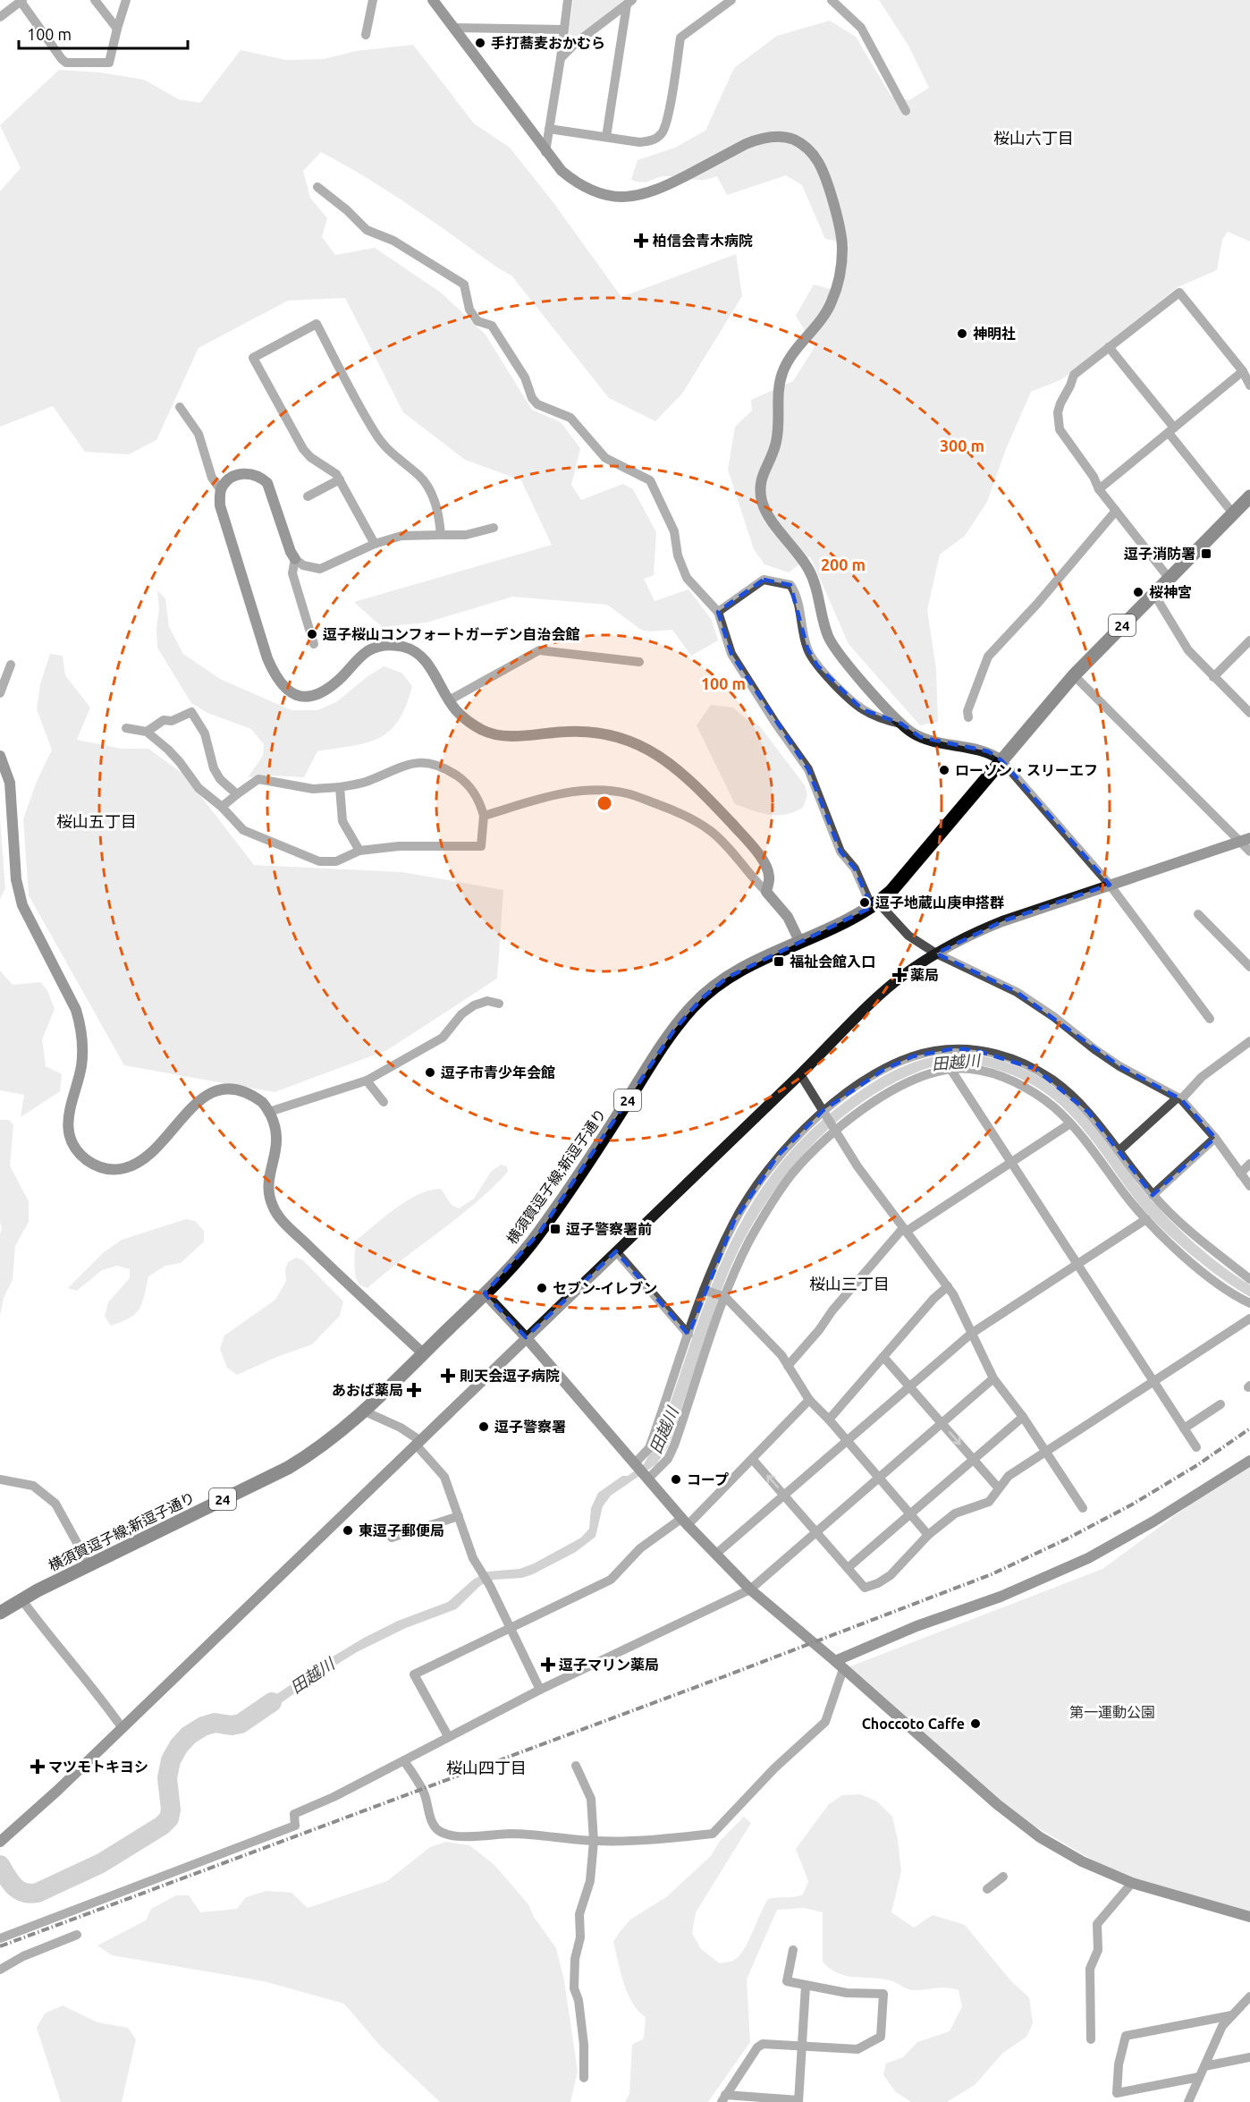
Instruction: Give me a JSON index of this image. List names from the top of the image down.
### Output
{
  "streets": {
    "main road": ["24", "横須賀逗子線;新逗子通り"]
  },
  "districts": [
    "桜山六丁目",
    "桜山五丁目",
    "桜山三丁目",
    "桜山四丁目"
  ],
  "water": ["田越川"],
  "parks": ["第一運動公園"],
  "places": {
    "other": [
      "手打蕎麦おかむら",
      "神明社",
      "桜神宮",
      "逗子桜山コンフォートガーデン自治会館",
      "ローソン・スリーエフ",
      "逗子地蔵山庚申搭群",
      "逗子市青少年会館",
      "セブン-イレブン",
      "逗子警察署",
      "コープ",
      "東逗子郵便局",
      "Choccoto Caffe"
    ],
    "health": [
      "柏信会青木病院",
      "薬局",
      "則天会逗子病院",
      "あおば薬局",
      "逗子マリン薬局",
      "マツモトキヨシ"
    ],
    "transit": ["逗子消防署", "福祉会館入口", "逗子警察署前"]
  },
  "scale_bar": "100 m",
  "rings": ["300 m", "200 m", "100 m"]
}
